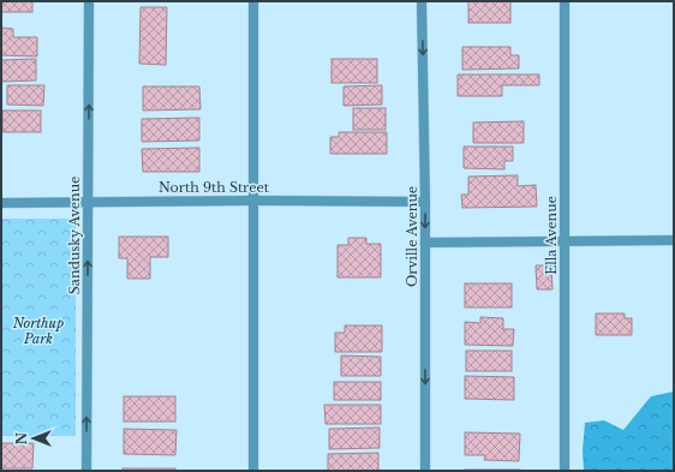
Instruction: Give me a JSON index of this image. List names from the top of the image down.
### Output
{
  "streets": {
    "street": [
      "North 9th Street",
      "Sandusky Avenue",
      "Ella Avenue",
      "Orville Avenue"
    ]
  },
  "crossings": [
    ["North 9th Street", "Sandusky Avenue"],
    ["North 9th Street", "Orville Avenue"]
  ],
  "one_way": ["Sandusky Avenue", "Orville Avenue"],
  "parks": ["Northup Park"],
  "north": "left"
}
